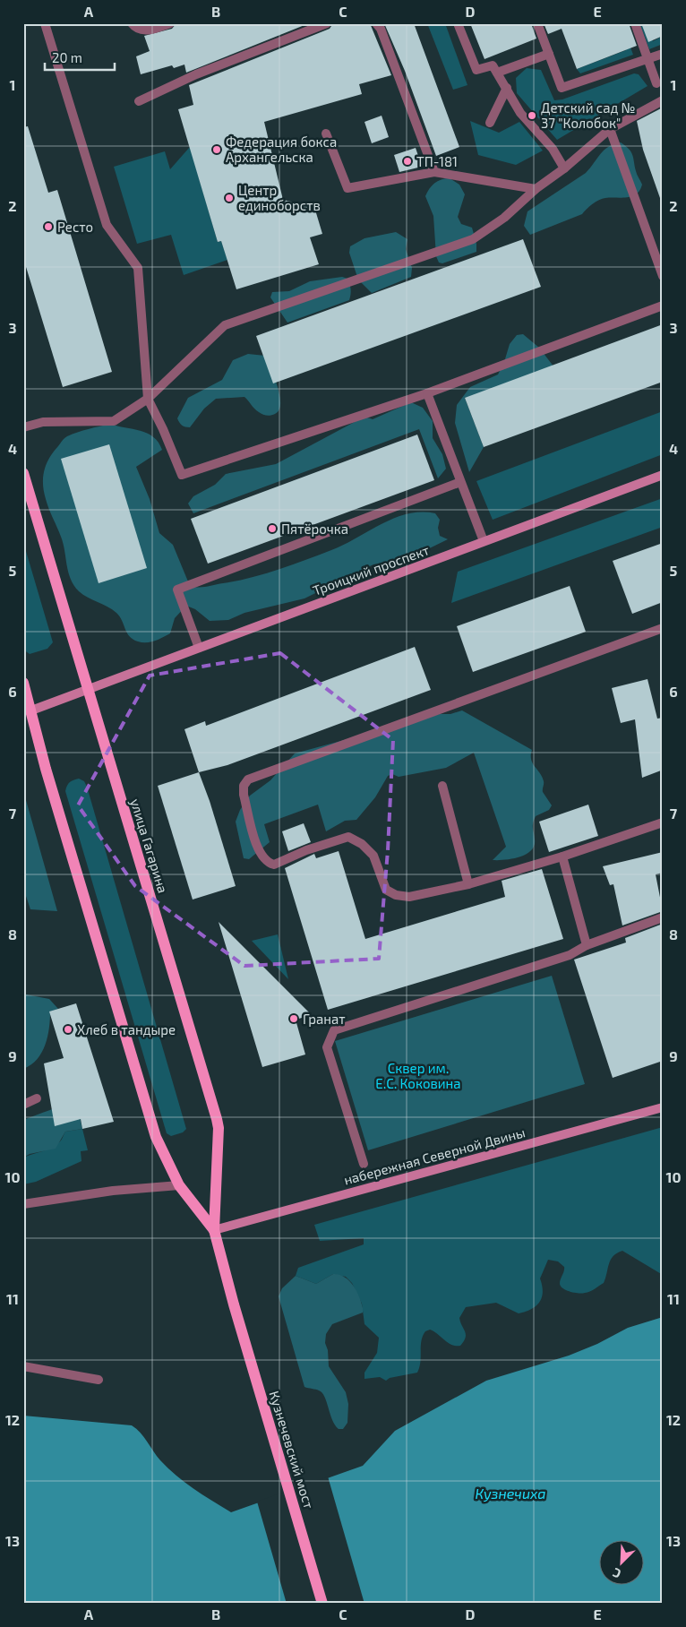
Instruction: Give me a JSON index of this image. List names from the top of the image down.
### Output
{
  "streets": {
    "main road": [
      "Троицкий проспект",
      "улица Гагарина",
      "набережная Северной Двины",
      "Кузнечевский мост"
    ]
  },
  "crossings": [
    ["Троицкий проспект", "улица Гагарина"],
    ["улица Гагарина", "набережная Северной Двины"],
    ["улица Гагарина", "Кузнечевский мост"]
  ],
  "water": ["Кузнечиха"],
  "parks": ["Сквер им. Е.С. Коковина"],
  "places": [
    "Детский сад № 37 \"Колобок\"",
    "Федерация бокса Архангельска",
    "ТП-181",
    "Центр единоборств",
    "Ресто",
    "Пятёрочка",
    "Гранат",
    "Хлеб в тандыре"
  ],
  "scale_bar": "20 m",
  "north": "bottom left",
  "grid": {
    "columns": [
      "A",
      "B",
      "C",
      "D",
      "E"
    ],
    "rows": [
      "1",
      "2",
      "3",
      "4",
      "5",
      "6",
      "7",
      "8",
      "9",
      "10",
      "11",
      "12",
      "13"
    ]
  }
}
